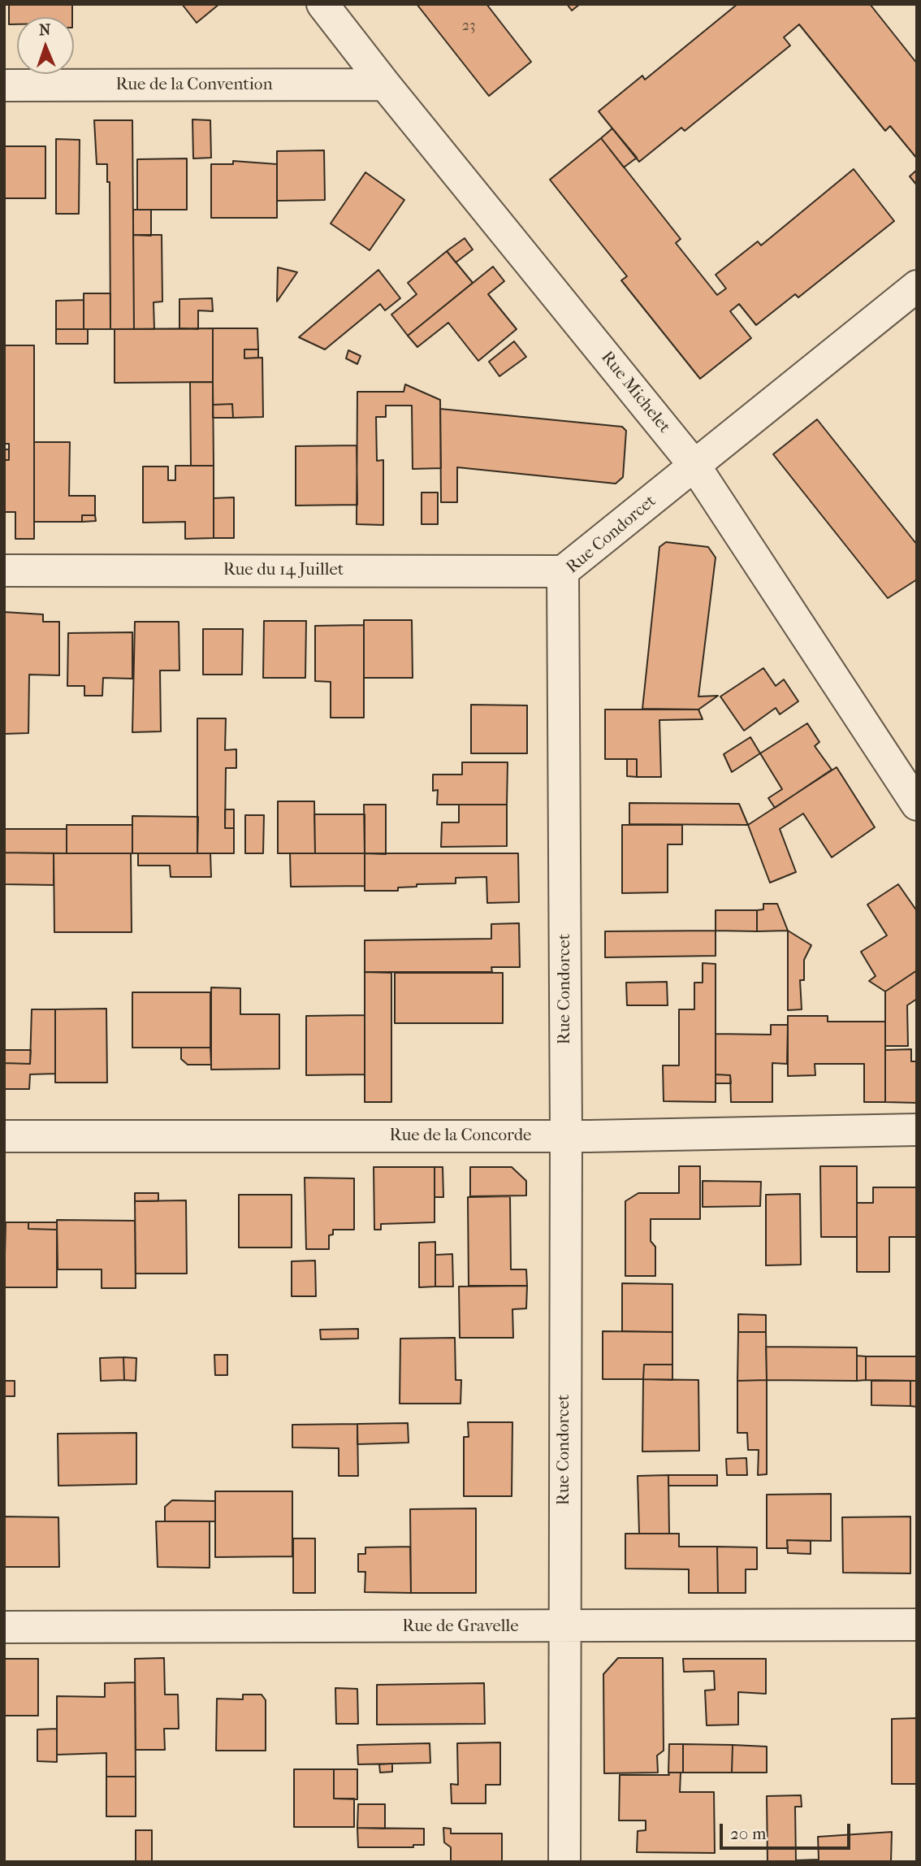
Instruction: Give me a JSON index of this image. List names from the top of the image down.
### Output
{
  "streets": {
    "street": [
      "Rue de la Convention",
      "Rue Michelet",
      "Rue Condorcet",
      "Rue du 14 Juillet",
      "Rue de la Concorde",
      "Rue de Gravelle"
    ]
  },
  "crossings": [
    ["Rue de la Convention", "Rue Michelet"],
    ["Rue Michelet", "Rue Condorcet"],
    ["Rue Condorcet", "Rue du 14 Juillet"],
    ["Rue Condorcet", "Rue de la Concorde"],
    ["Rue Condorcet", "Rue de Gravelle"]
  ],
  "house_numbers": ["23"],
  "scale_bar": "20 m",
  "north": "top"
}
